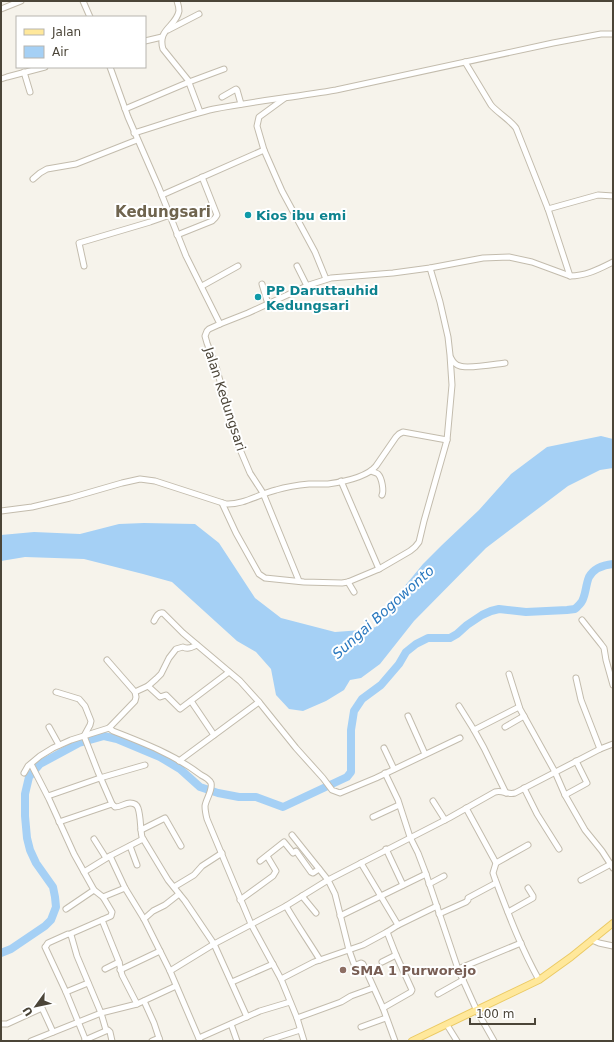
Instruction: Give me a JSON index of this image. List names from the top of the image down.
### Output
{
  "streets": {
    "street": ["Jalan Kedungsari"]
  },
  "districts": ["Kedungsari"],
  "water": ["Sungai Bogowonto"],
  "places": ["Kios ibu emi", "PP Daruttauhid Kedungsari", "SMA 1 Purworejo"],
  "legend": ["Jalan", "Air"],
  "scale_bar": "100 m",
  "north": "bottom left"
}
